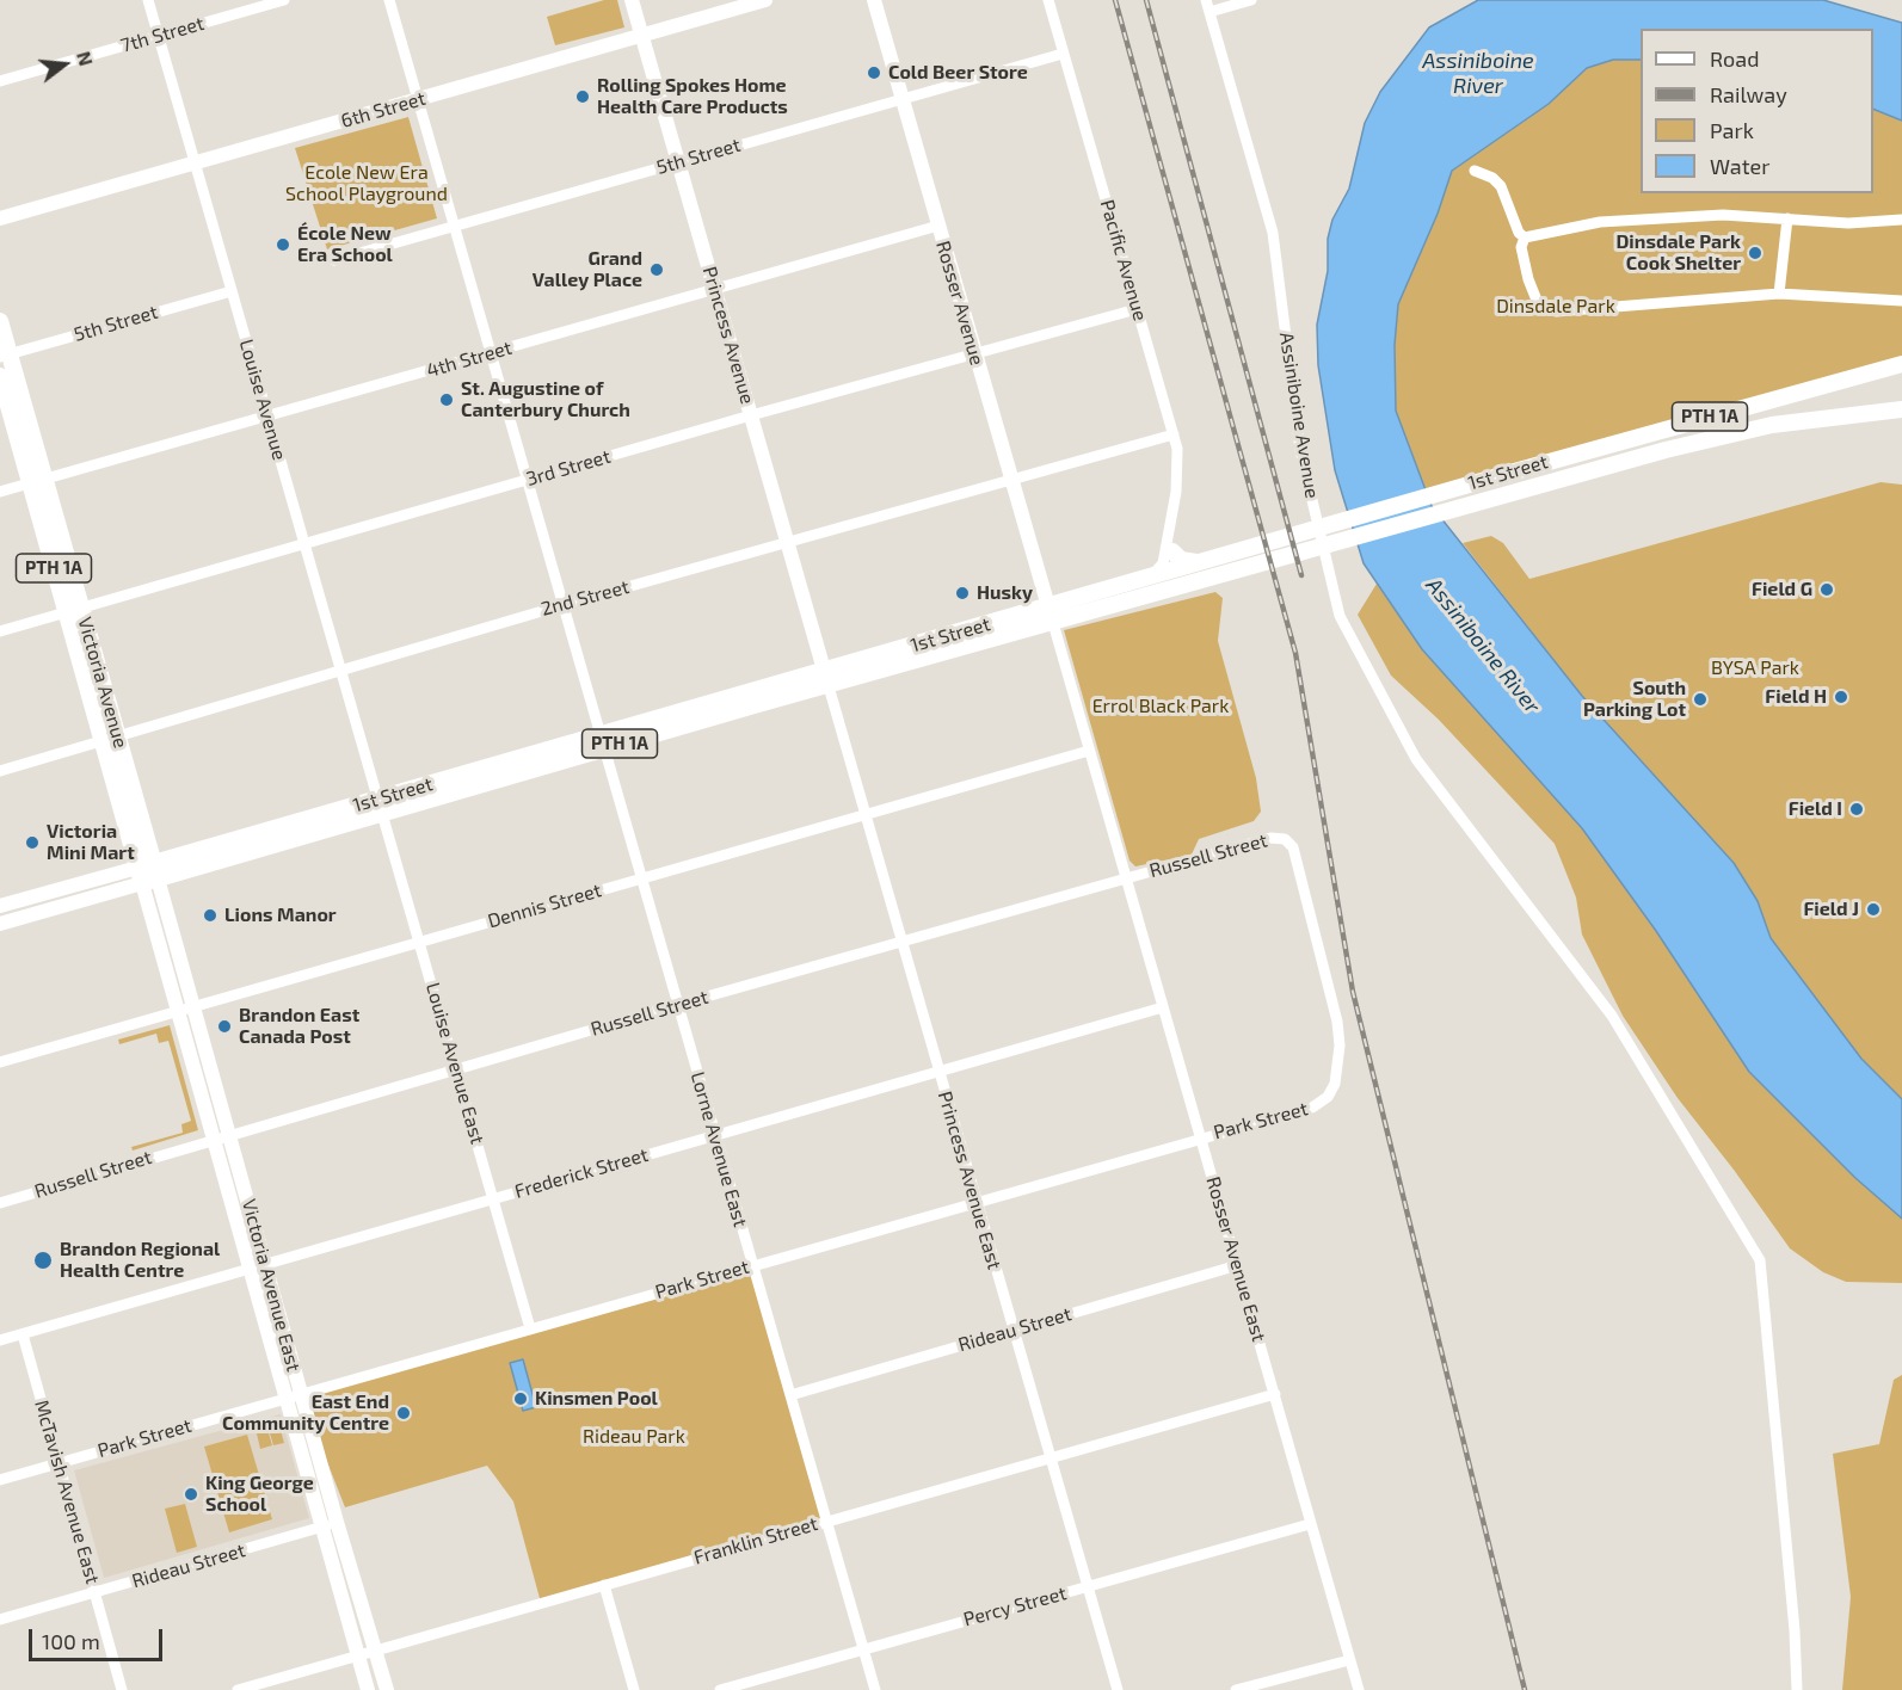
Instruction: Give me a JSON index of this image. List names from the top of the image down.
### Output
{
  "streets": {
    "main road": ["PTH 1A", "1st Street", "Victoria Avenue"],
    "street": [
      "7th Street",
      "6th Street",
      "5th Street",
      "Pacific Avenue",
      "Rosser Avenue",
      "Princess Avenue",
      "4th Street",
      "Louise Avenue",
      "Assiniboine Avenue",
      "3rd Street",
      "2nd Street",
      "Russell Street",
      "Dennis Street",
      "Louise Avenue East",
      "Park Street",
      "Lorne Avenue East",
      "Frederick Street",
      "Princess Avenue East",
      "Rosser Avenue East",
      "Victoria Avenue East",
      "Rideau Street",
      "McTavish Avenue East",
      "Franklin Street",
      "Percy Street"
    ]
  },
  "crossings": [
    ["7th Street", "Louise Avenue"],
    ["6th Street", "Princess Avenue"],
    ["6th Street", "Louise Avenue"],
    ["6th Street", "Lorne Avenue East"],
    ["5th Street", "Pacific Avenue"],
    ["5th Street", "Rosser Avenue"],
    ["5th Street", "Princess Avenue"],
    ["5th Street", "Louise Avenue"],
    ["5th Street", "Victoria Avenue"],
    ["5th Street", "Lorne Avenue East"],
    ["Pacific Avenue", "3rd Street"],
    ["Pacific Avenue", "1st Street"],
    ["Pacific Avenue", "2nd Street"],
    ["Rosser Avenue", "4th Street"],
    ["Rosser Avenue", "3rd Street"],
    ["Rosser Avenue", "1st Street"],
    ["Rosser Avenue", "2nd Street"],
    ["Rosser Avenue", "Rosser Avenue East"],
    ["Princess Avenue", "4th Street"],
    ["Princess Avenue", "3rd Street"],
    ["Princess Avenue", "1st Street"],
    ["Princess Avenue", "2nd Street"],
    ["Princess Avenue", "Princess Avenue East"],
    ["4th Street", "Louise Avenue"],
    ["4th Street", "Victoria Avenue"],
    ["4th Street", "Lorne Avenue East"],
    ["Louise Avenue", "3rd Street"],
    ["Louise Avenue", "1st Street"],
    ["Louise Avenue", "2nd Street"],
    ["Louise Avenue", "Louise Avenue East"],
    ["3rd Street", "Victoria Avenue"],
    ["3rd Street", "Lorne Avenue East"],
    ["1st Street", "Victoria Avenue"],
    ["1st Street", "Louise Avenue East"],
    ["1st Street", "Lorne Avenue East"],
    ["1st Street", "Princess Avenue East"],
    ["1st Street", "Rosser Avenue East"],
    ["1st Street", "Victoria Avenue East"],
    ["2nd Street", "Victoria Avenue"],
    ["2nd Street", "Lorne Avenue East"],
    ["Victoria Avenue", "Victoria Avenue East"],
    ["Russell Street", "Louise Avenue East"],
    ["Russell Street", "Park Street"],
    ["Russell Street", "Lorne Avenue East"],
    ["Russell Street", "Princess Avenue East"],
    ["Russell Street", "Rosser Avenue East"],
    ["Russell Street", "Victoria Avenue East"],
    ["Dennis Street", "Louise Avenue East"],
    ["Dennis Street", "Lorne Avenue East"],
    ["Dennis Street", "Princess Avenue East"],
    ["Dennis Street", "Rosser Avenue East"],
    ["Dennis Street", "Victoria Avenue East"],
    ["Louise Avenue East", "Park Street"],
    ["Louise Avenue East", "Frederick Street"],
    ["Park Street", "Lorne Avenue East"],
    ["Park Street", "Princess Avenue East"],
    ["Park Street", "Rosser Avenue East"],
    ["Park Street", "Victoria Avenue East"],
    ["Park Street", "McTavish Avenue East"],
    ["Lorne Avenue East", "Frederick Street"],
    ["Lorne Avenue East", "Rideau Street"],
    ["Lorne Avenue East", "Franklin Street"],
    ["Lorne Avenue East", "Percy Street"],
    ["Frederick Street", "Princess Avenue East"],
    ["Frederick Street", "Rosser Avenue East"],
    ["Frederick Street", "Victoria Avenue East"],
    ["Frederick Street", "McTavish Avenue East"],
    ["Princess Avenue East", "Rideau Street"],
    ["Princess Avenue East", "Franklin Street"],
    ["Princess Avenue East", "Percy Street"],
    ["Rosser Avenue East", "Rideau Street"],
    ["Rosser Avenue East", "Franklin Street"],
    ["Rosser Avenue East", "Percy Street"],
    ["Victoria Avenue East", "Rideau Street"],
    ["Victoria Avenue East", "Franklin Street"],
    ["Rideau Street", "McTavish Avenue East"]
  ],
  "water": ["Assiniboine River"],
  "parks": [
    "Ecole New Era School Playground",
    "Dinsdale Park",
    "BYSA Park",
    "Errol Black Park",
    "Rideau Park"
  ],
  "places": [
    "Cold Beer Store",
    "Rolling Spokes Home Health Care Products",
    "École New Era School",
    "Dinsdale Park Cook Shelter",
    "Grand Valley Place",
    "St. Augustine of Canterbury Church",
    "Field G",
    "Husky",
    "Field H",
    "South Parking Lot",
    "Field I",
    "Victoria Mini Mart",
    "Field J",
    "Lions Manor",
    "Brandon East Canada Post",
    "Brandon Regional Health Centre",
    "Kinsmen Pool",
    "East End Community Centre",
    "King George School"
  ],
  "legend": [
    "Road",
    "Railway",
    "Park",
    "Water"
  ],
  "scale_bar": "100 m",
  "north": "right"
}
